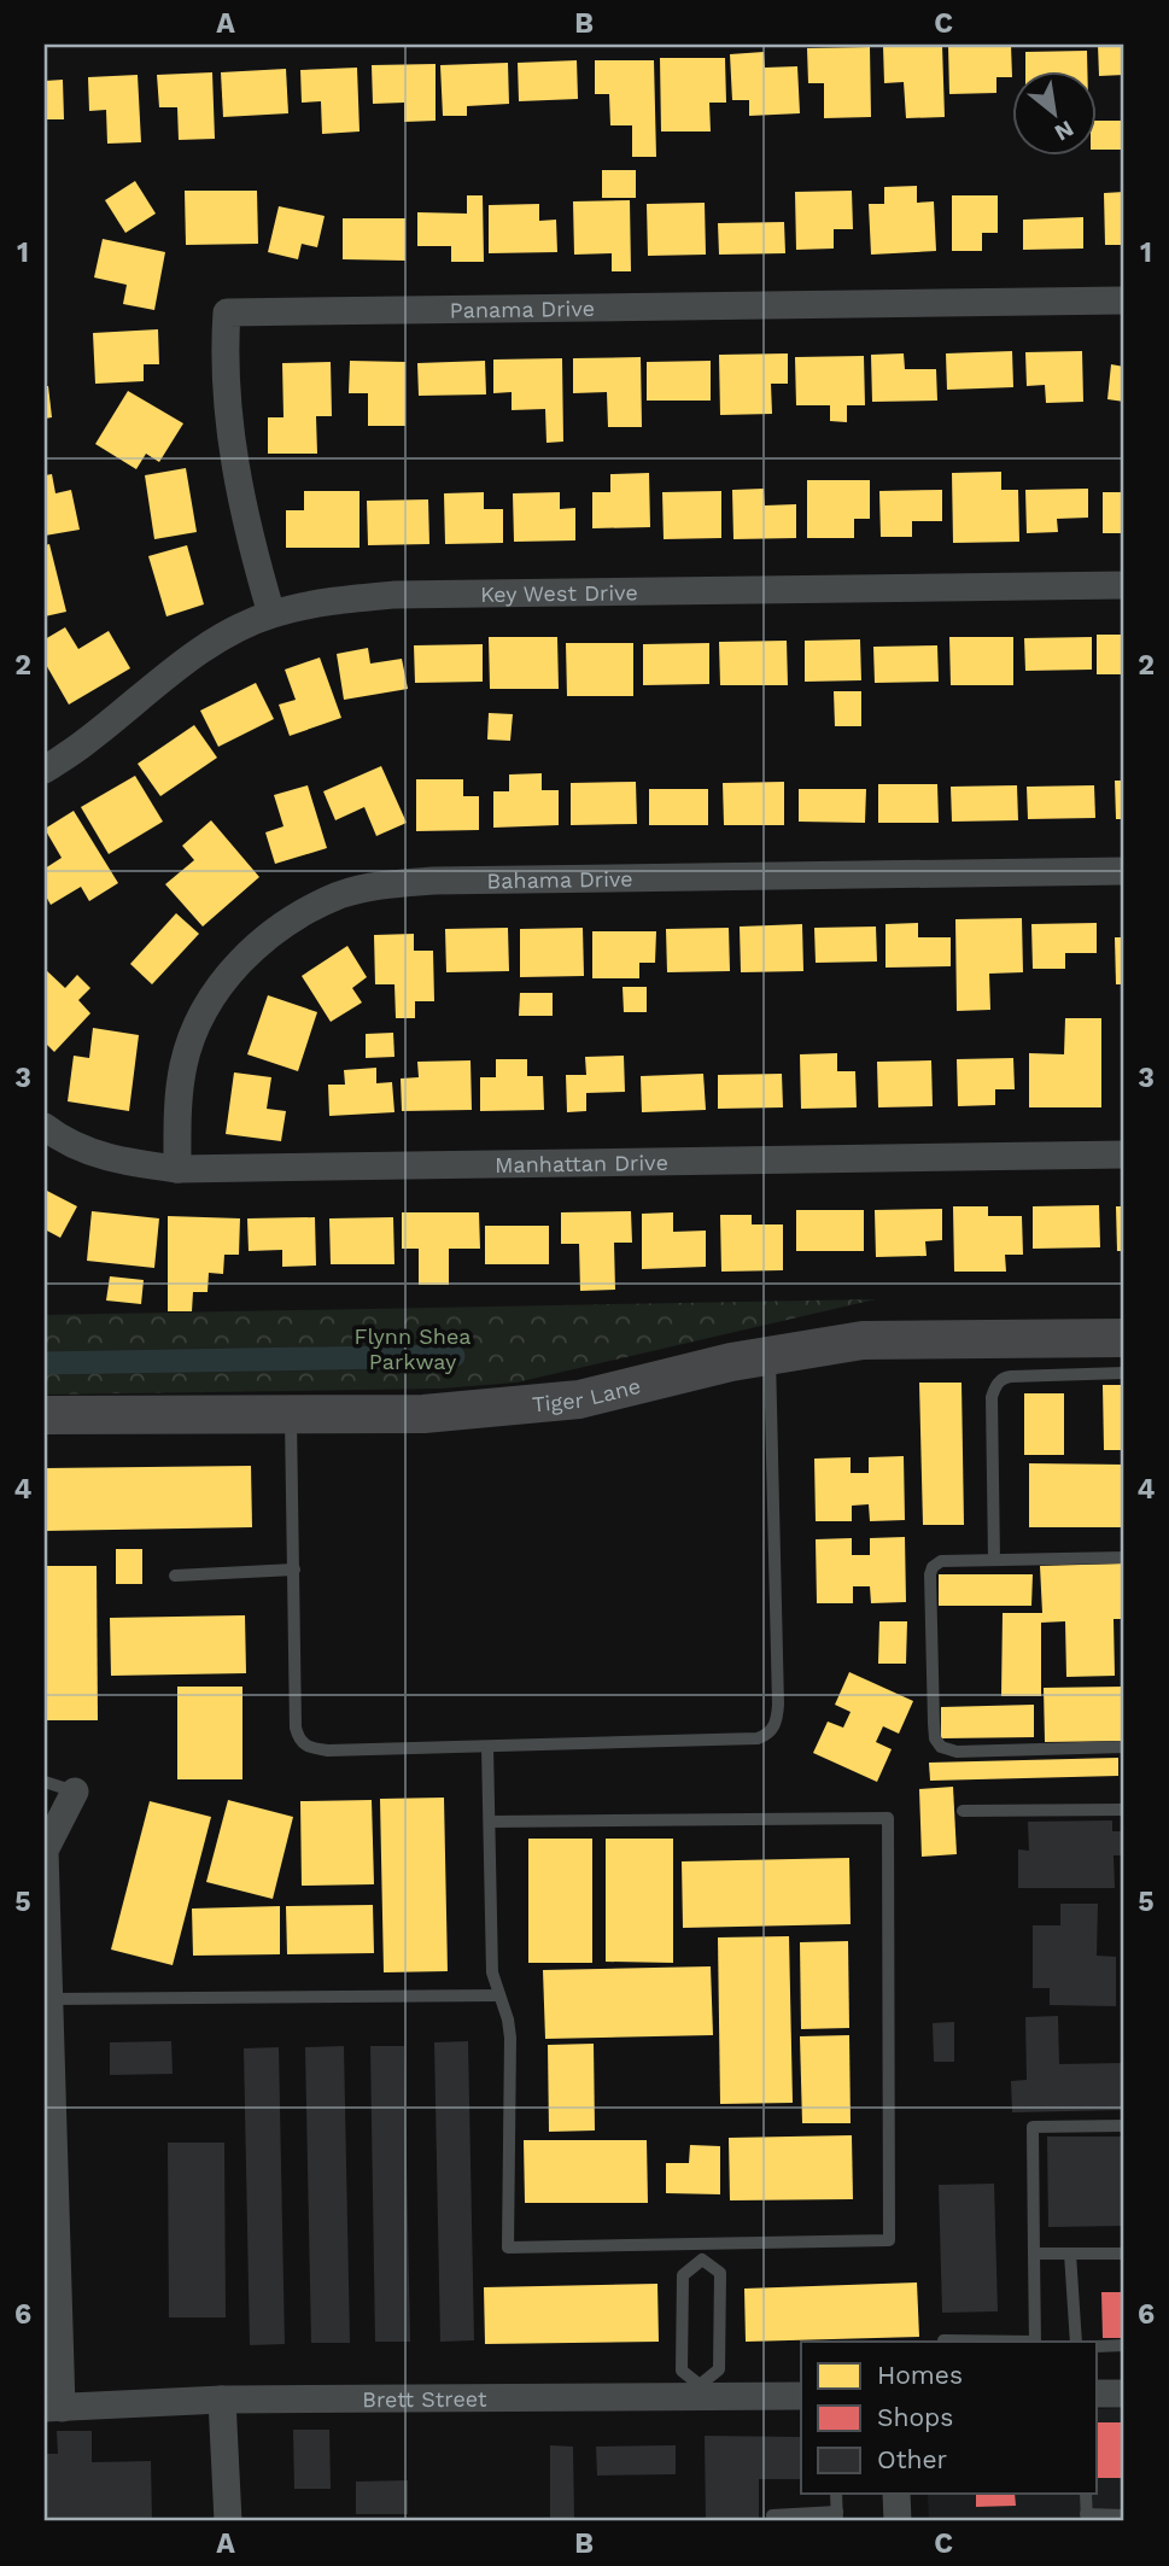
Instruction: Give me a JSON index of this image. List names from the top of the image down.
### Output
{
  "streets": {
    "street": [
      "Panama Drive",
      "Key West Drive",
      "Bahama Drive",
      "Manhattan Drive",
      "Tiger Lane",
      "Brett Street"
    ]
  },
  "crossings": [
    ["Panama Drive", "Key West Drive"],
    ["Bahama Drive", "Manhattan Drive"]
  ],
  "parks": ["Flynn Shea Parkway"],
  "legend": ["Homes", "Shops", "Other"],
  "north": "bottom right",
  "grid": {
    "columns": ["A", "B", "C"],
    "rows": [
      "1",
      "2",
      "3",
      "4",
      "5",
      "6"
    ]
  }
}
